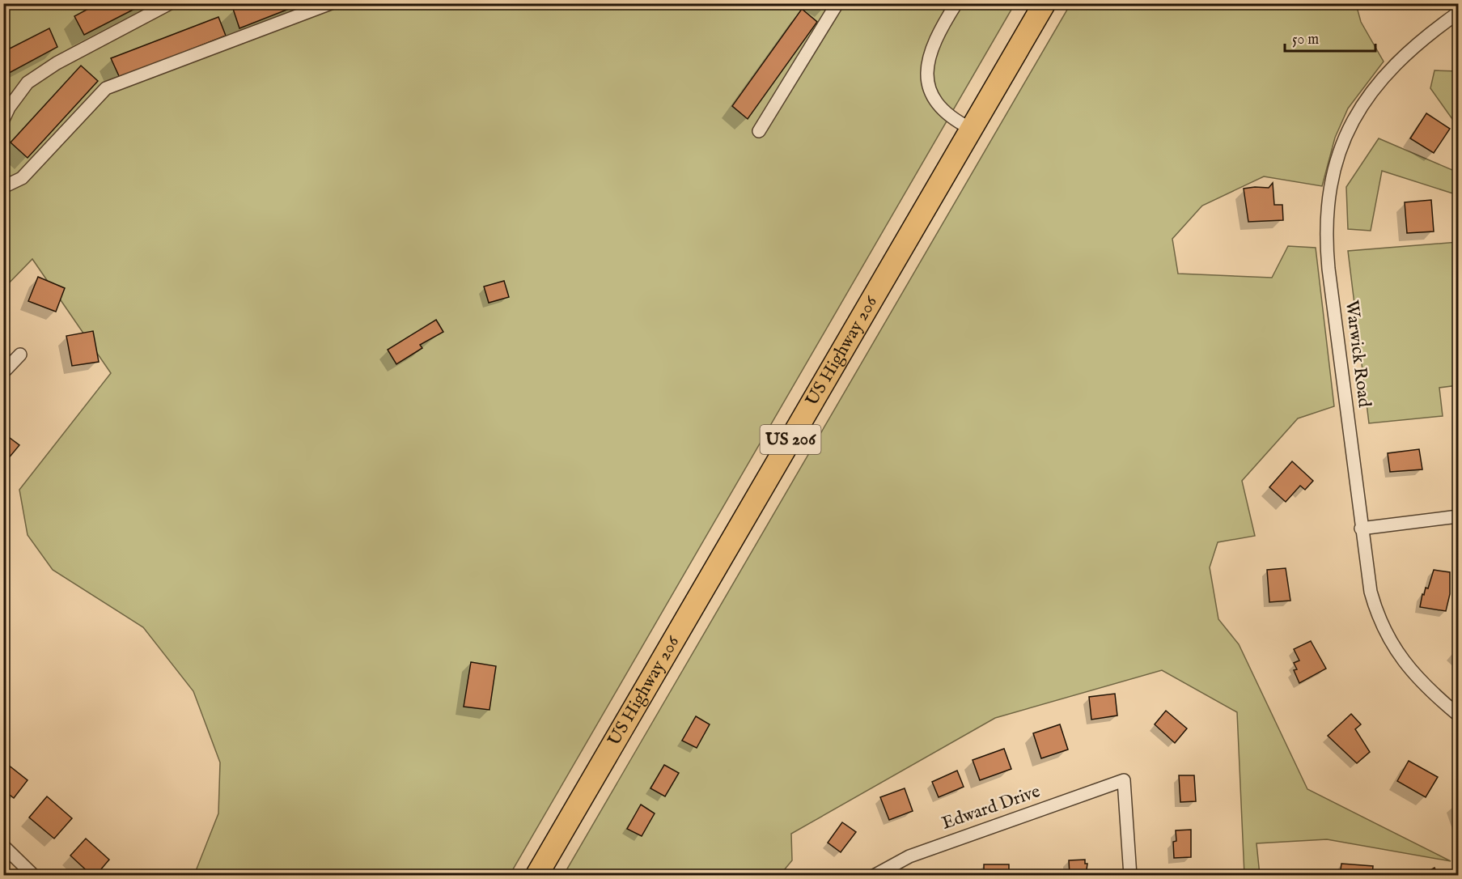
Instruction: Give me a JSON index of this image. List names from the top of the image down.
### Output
{
  "streets": {
    "highway": ["US Highway 206", "US 206"],
    "street": ["Warwick Road", "Edward Drive"]
  },
  "scale_bar": "50 m"
}
